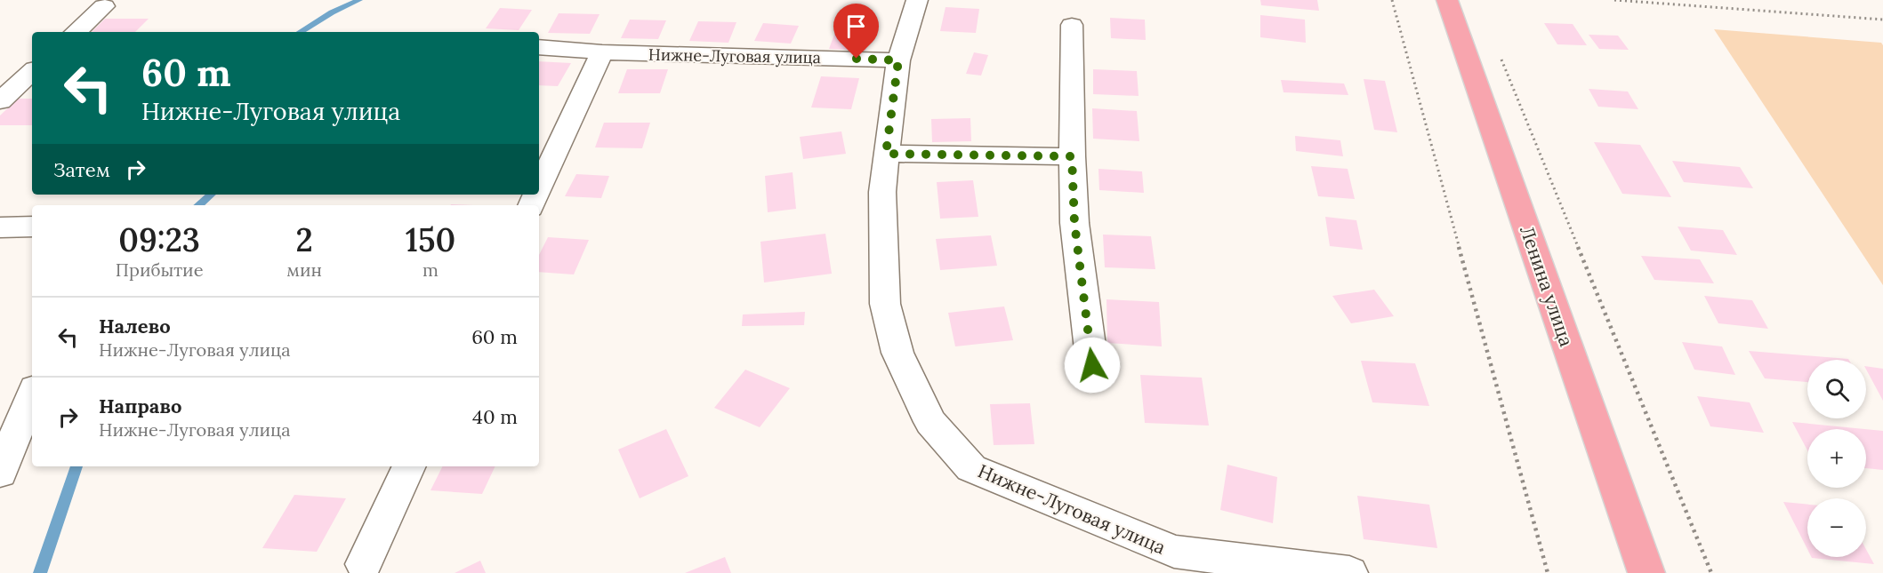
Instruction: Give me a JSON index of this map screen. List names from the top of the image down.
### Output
{
  "streets": {
    "main road": ["Ленина улица"],
    "street": ["Нижне-Луговая улица"]
  },
  "page": {
    "turn": ["60 m", "Нижне-Луговая улица"],
    "then": "Затем",
    "eta": [
      "09:23",
      "Прибытие",
      "2",
      "мин",
      "150",
      "m"
    ],
    "list": [
      {
        "name": "Налево",
        "note": "Нижне-Луговая улица",
        "value": "60 m"
      },
      {
        "name": "Направо",
        "note": "Нижне-Луговая улица",
        "value": "40 m"
      }
    ],
    "map_buttons": ["+", "−"]
  }
}
